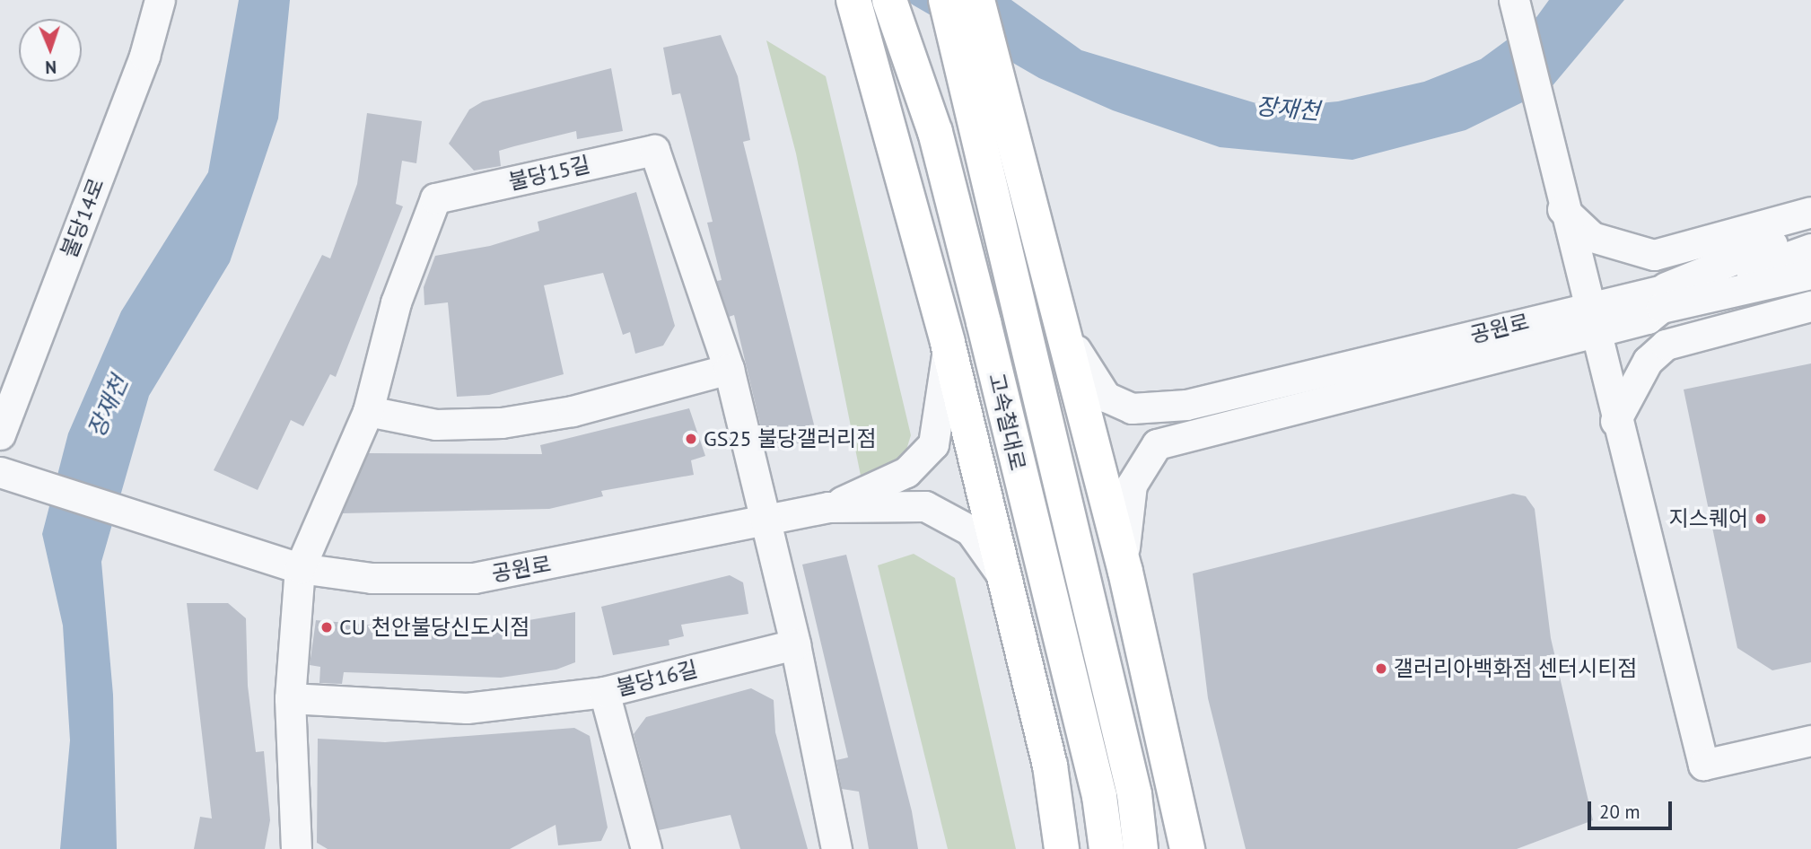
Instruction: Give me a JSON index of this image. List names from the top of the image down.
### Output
{
  "streets": {
    "main road": ["고속철대로"],
    "street": [
      "불당15길",
      "불당14로",
      "공원로",
      "불당16길"
    ]
  },
  "crossings": [
    ["불당15길", "공원로"]
  ],
  "water": ["장재천"],
  "places": [
    "GS25 불당갤러리점",
    "지스퀘어",
    "CU 천안불당신도시점",
    "갤러리아백화점 센터시티점"
  ],
  "scale_bar": "20 m",
  "north": "bottom"
}
